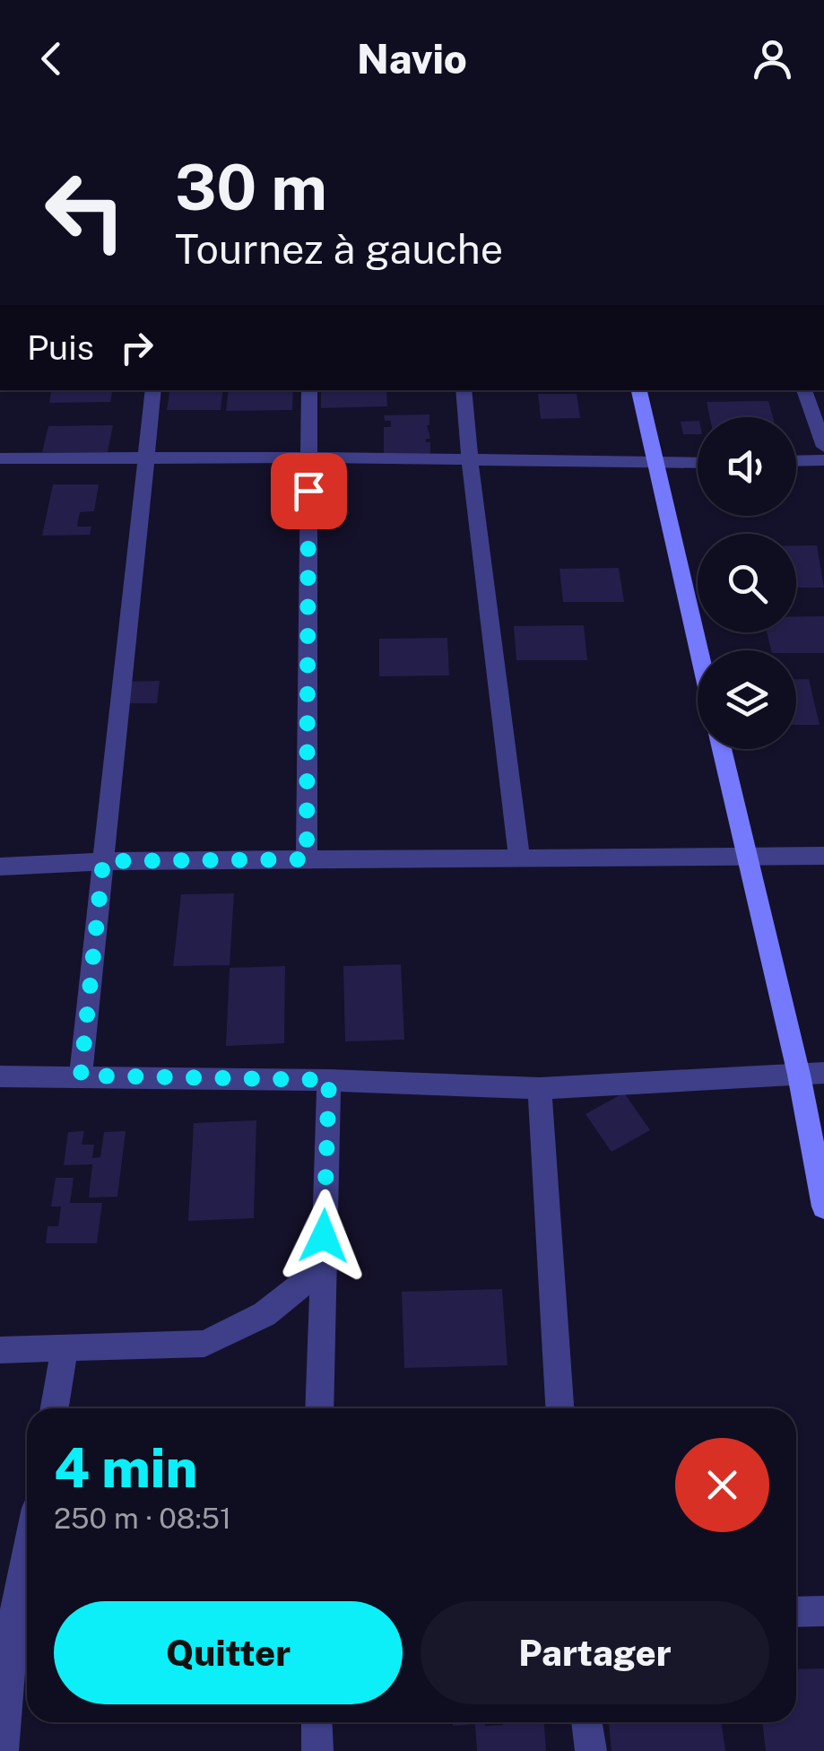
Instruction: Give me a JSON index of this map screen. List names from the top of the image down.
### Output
{
  "page": {
    "header": "Navio",
    "turn": ["30 m", "Tournez à gauche"],
    "then": "Puis",
    "heading": ["4 min", "250 m · 08:51"],
    "buttons": ["Quitter", "Partager"]
  }
}
